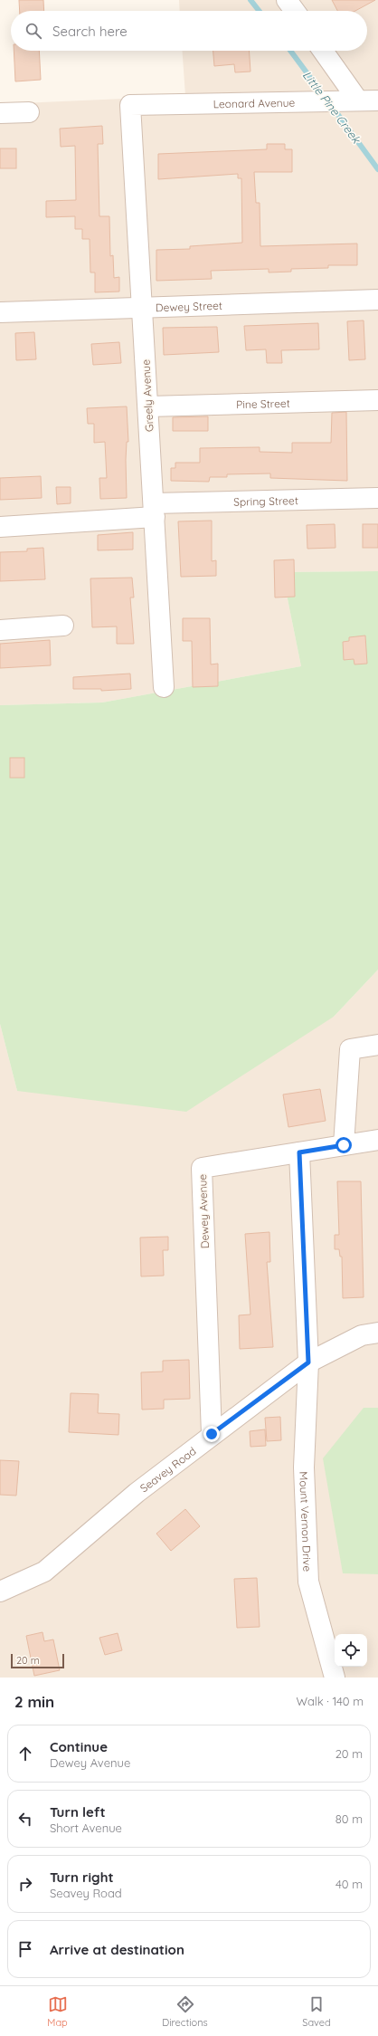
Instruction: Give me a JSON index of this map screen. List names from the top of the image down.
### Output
{
  "streets": {
    "street": [
      "Leonard Avenue",
      "Dewey Street",
      "Greely Avenue",
      "Pine Street",
      "Spring Street",
      "Dewey Avenue",
      "Seavey Road",
      "Mount Vernon Drive"
    ]
  },
  "crossings": [
    ["Leonard Avenue", "Greely Avenue"],
    ["Dewey Street", "Greely Avenue"],
    ["Greely Avenue", "Pine Street"],
    ["Greely Avenue", "Spring Street"],
    ["Dewey Avenue", "Seavey Road"],
    ["Dewey Avenue", "Mount Vernon Drive"],
    ["Seavey Road", "Mount Vernon Drive"]
  ],
  "water": ["Little Pine Creek"],
  "scale_bar": "20 m",
  "page": {
    "search": "Search here",
    "scale": "20 m",
    "heading": ["2 min", "Walk · 140 m"],
    "list": [
      ["Continue", "Dewey Avenue", "20 m"],
      ["Turn left", "Short Avenue", "80 m"],
      ["Turn right", "Seavey Road", "40 m"],
      "Arrive at destination"
    ],
    "nav": ["Map", "Directions", "Saved"]
  }
}
